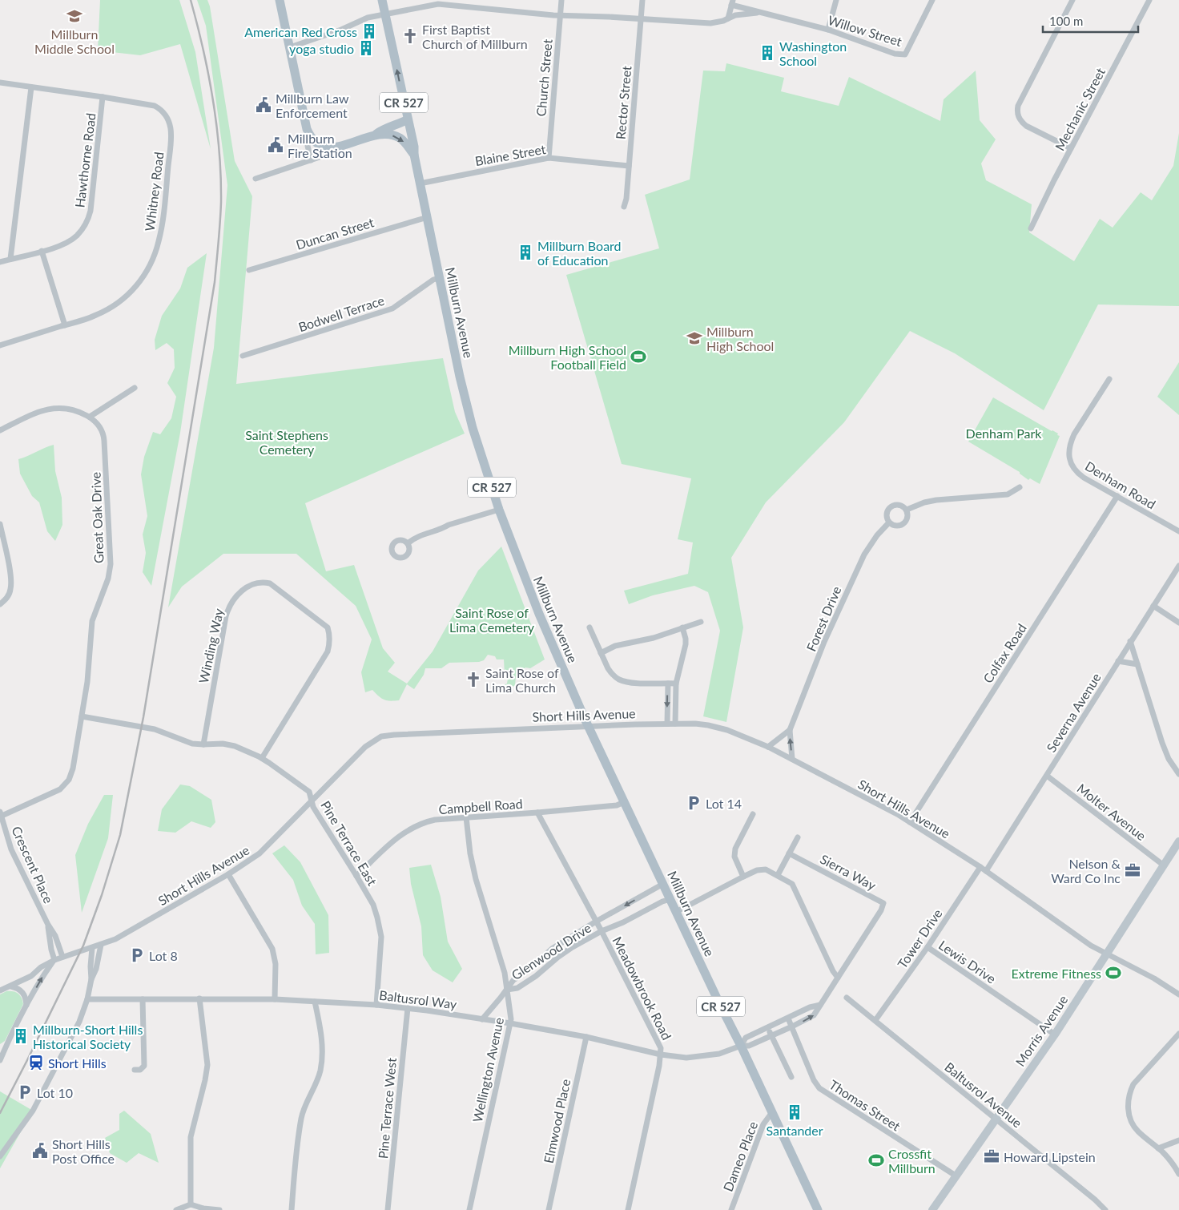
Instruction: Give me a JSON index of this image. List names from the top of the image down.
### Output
{
  "streets": {
    "main road": ["CR 527", "Millburn Avenue", "Morris Avenue"],
    "street": [
      "Willow Street",
      "Church Street",
      "Rector Street",
      "Mechanic Street",
      "Blaine Street",
      "Hawthorne Road",
      "Whitney Road",
      "Duncan Street",
      "Bodwell Terrace",
      "Denham Road",
      "Great Oak Drive",
      "Forest Drive",
      "Winding Way",
      "Colfax Road",
      "Severna Avenue",
      "Short Hills Avenue",
      "Campbell Road",
      "Molter Avenue",
      "Pine Terrace East",
      "Crescent Place",
      "Sierra Way",
      "Tower Drive",
      "Glenwood Drive",
      "Lewis Drive",
      "Meadowbrook Road",
      "Baltusrol Way",
      "Wellington Avenue",
      "Baltusrol Avenue",
      "Thomas Street",
      "Pine Terrace West",
      "Elmwood Place",
      "Dameo Place"
    ]
  },
  "crossings": [
    ["Willow Street", "Church Street"],
    ["Willow Street", "Rector Street"],
    ["Willow Street", "Millburn Avenue"],
    ["Church Street", "Blaine Street"],
    ["CR 527", "Millburn Avenue"],
    ["Rector Street", "Blaine Street"],
    ["Blaine Street", "Millburn Avenue"],
    ["Hawthorne Road", "Whitney Road"],
    ["Duncan Street", "Millburn Avenue"],
    ["Millburn Avenue", "Bodwell Terrace"],
    ["Millburn Avenue", "Short Hills Avenue"],
    ["Millburn Avenue", "Campbell Road"],
    ["Millburn Avenue", "Glenwood Drive"],
    ["Millburn Avenue", "Baltusrol Way"],
    ["Millburn Avenue", "Dameo Place"],
    ["Denham Road", "Colfax Road"],
    ["Great Oak Drive", "Pine Terrace East"],
    ["Great Oak Drive", "Crescent Place"],
    ["Forest Drive", "Short Hills Avenue"],
    ["Winding Way", "Pine Terrace East"],
    ["Colfax Road", "Short Hills Avenue"],
    ["Severna Avenue", "Short Hills Avenue"],
    ["Severna Avenue", "Molter Avenue"],
    ["Short Hills Avenue", "Pine Terrace East"],
    ["Short Hills Avenue", "Crescent Place"],
    ["Short Hills Avenue", "Tower Drive"],
    ["Short Hills Avenue", "Morris Avenue"],
    ["Campbell Road", "Pine Terrace East"],
    ["Campbell Road", "Meadowbrook Road"],
    ["Campbell Road", "Wellington Avenue"],
    ["Molter Avenue", "Morris Avenue"],
    ["Pine Terrace East", "Baltusrol Way"],
    ["Tower Drive", "Lewis Drive"],
    ["Tower Drive", "Baltusrol Avenue"],
    ["Glenwood Drive", "Meadowbrook Road"],
    ["Glenwood Drive", "Wellington Avenue"],
    ["Lewis Drive", "Morris Avenue"],
    ["Meadowbrook Road", "Baltusrol Way"],
    ["Baltusrol Way", "Wellington Avenue"],
    ["Baltusrol Way", "Pine Terrace West"],
    ["Baltusrol Way", "Elmwood Place"],
    ["Morris Avenue", "Baltusrol Avenue"],
    ["Morris Avenue", "Thomas Street"]
  ],
  "parks": ["Denham Park", "Saint Stephens Cemetery", "Saint Rose of Lima Cemetery"],
  "places": {
    "school or university": ["Millburn Middle School", "Millburn High School"],
    "building": [
      "American Red Cross",
      "yoga studio",
      "Washington School",
      "Millburn Board of Education",
      "Millburn-Short Hills Historical Society",
      "Santander"
    ],
    "church": ["First Baptist Church of Millburn", "Saint Rose of Lima Church"],
    "public building": ["Millburn Law Enforcement", "Millburn Fire Station", "Short Hills Post Office"],
    "sports": ["Millburn High School Football Field", "Extreme Fitness", "Crossfit Millburn"],
    "parking": ["Lot 14", "Lot 8", "Lot 10"],
    "office": ["Nelson & Ward Co Inc", "Howard Lipstein"],
    "station": ["Short Hills"]
  },
  "scale_bar": "100 m"
}
